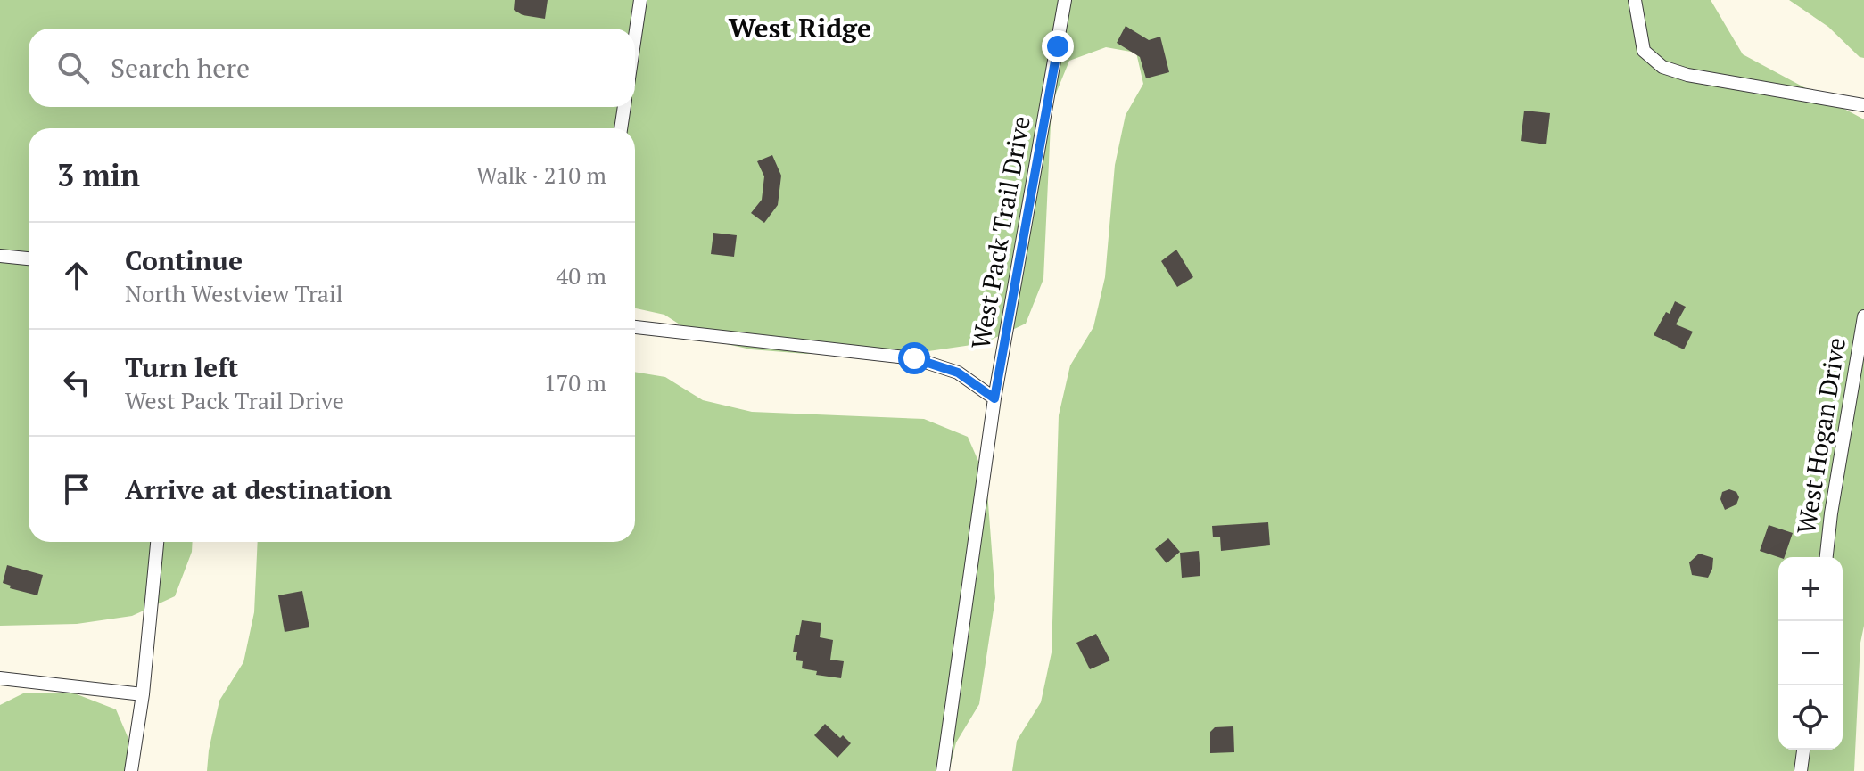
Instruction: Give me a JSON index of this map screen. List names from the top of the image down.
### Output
{
  "streets": {
    "street": ["West Pack Trail Drive", "West Hogan Drive"]
  },
  "districts": ["West Ridge"],
  "page": {
    "search": "Search here",
    "heading": ["3 min", "Walk · 210 m"],
    "list": [
      ["Continue", "North Westview Trail", "40 m"],
      ["Turn left", "West Pack Trail Drive", "170 m"],
      "Arrive at destination"
    ],
    "map_buttons": ["+", "−"]
  }
}
